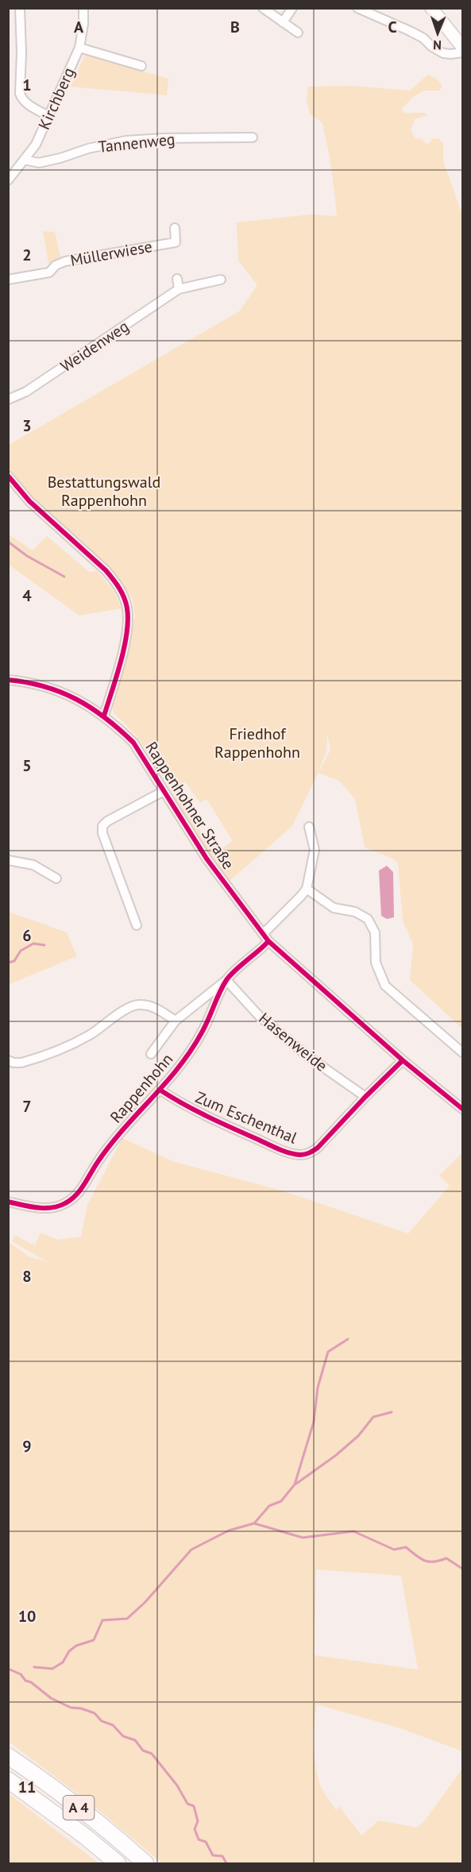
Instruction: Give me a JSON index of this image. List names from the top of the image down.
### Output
{
  "streets": {
    "highway": ["A 4"],
    "street": [
      "Kirchberg",
      "Tannenweg",
      "Müllerwiese",
      "Weidenweg",
      "Rappenhohner Straße",
      "Hasenweide",
      "Rappenhohn",
      "Zum Eschenthal"
    ]
  },
  "crossings": [
    ["Kirchberg", "Tannenweg"],
    ["Rappenhohner Straße", "Rappenhohn"],
    ["Rappenhohner Straße", "Zum Eschenthal"],
    ["Hasenweide", "Rappenhohn"],
    ["Hasenweide", "Zum Eschenthal"],
    ["Rappenhohn", "Zum Eschenthal"]
  ],
  "parks": ["Bestattungswald Rappenhohn", "Friedhof Rappenhohn"],
  "north": "bottom",
  "grid": {
    "columns": ["A", "B", "C"],
    "rows": [
      "1",
      "2",
      "3",
      "4",
      "5",
      "6",
      "7",
      "8",
      "9",
      "10",
      "11"
    ]
  }
}
